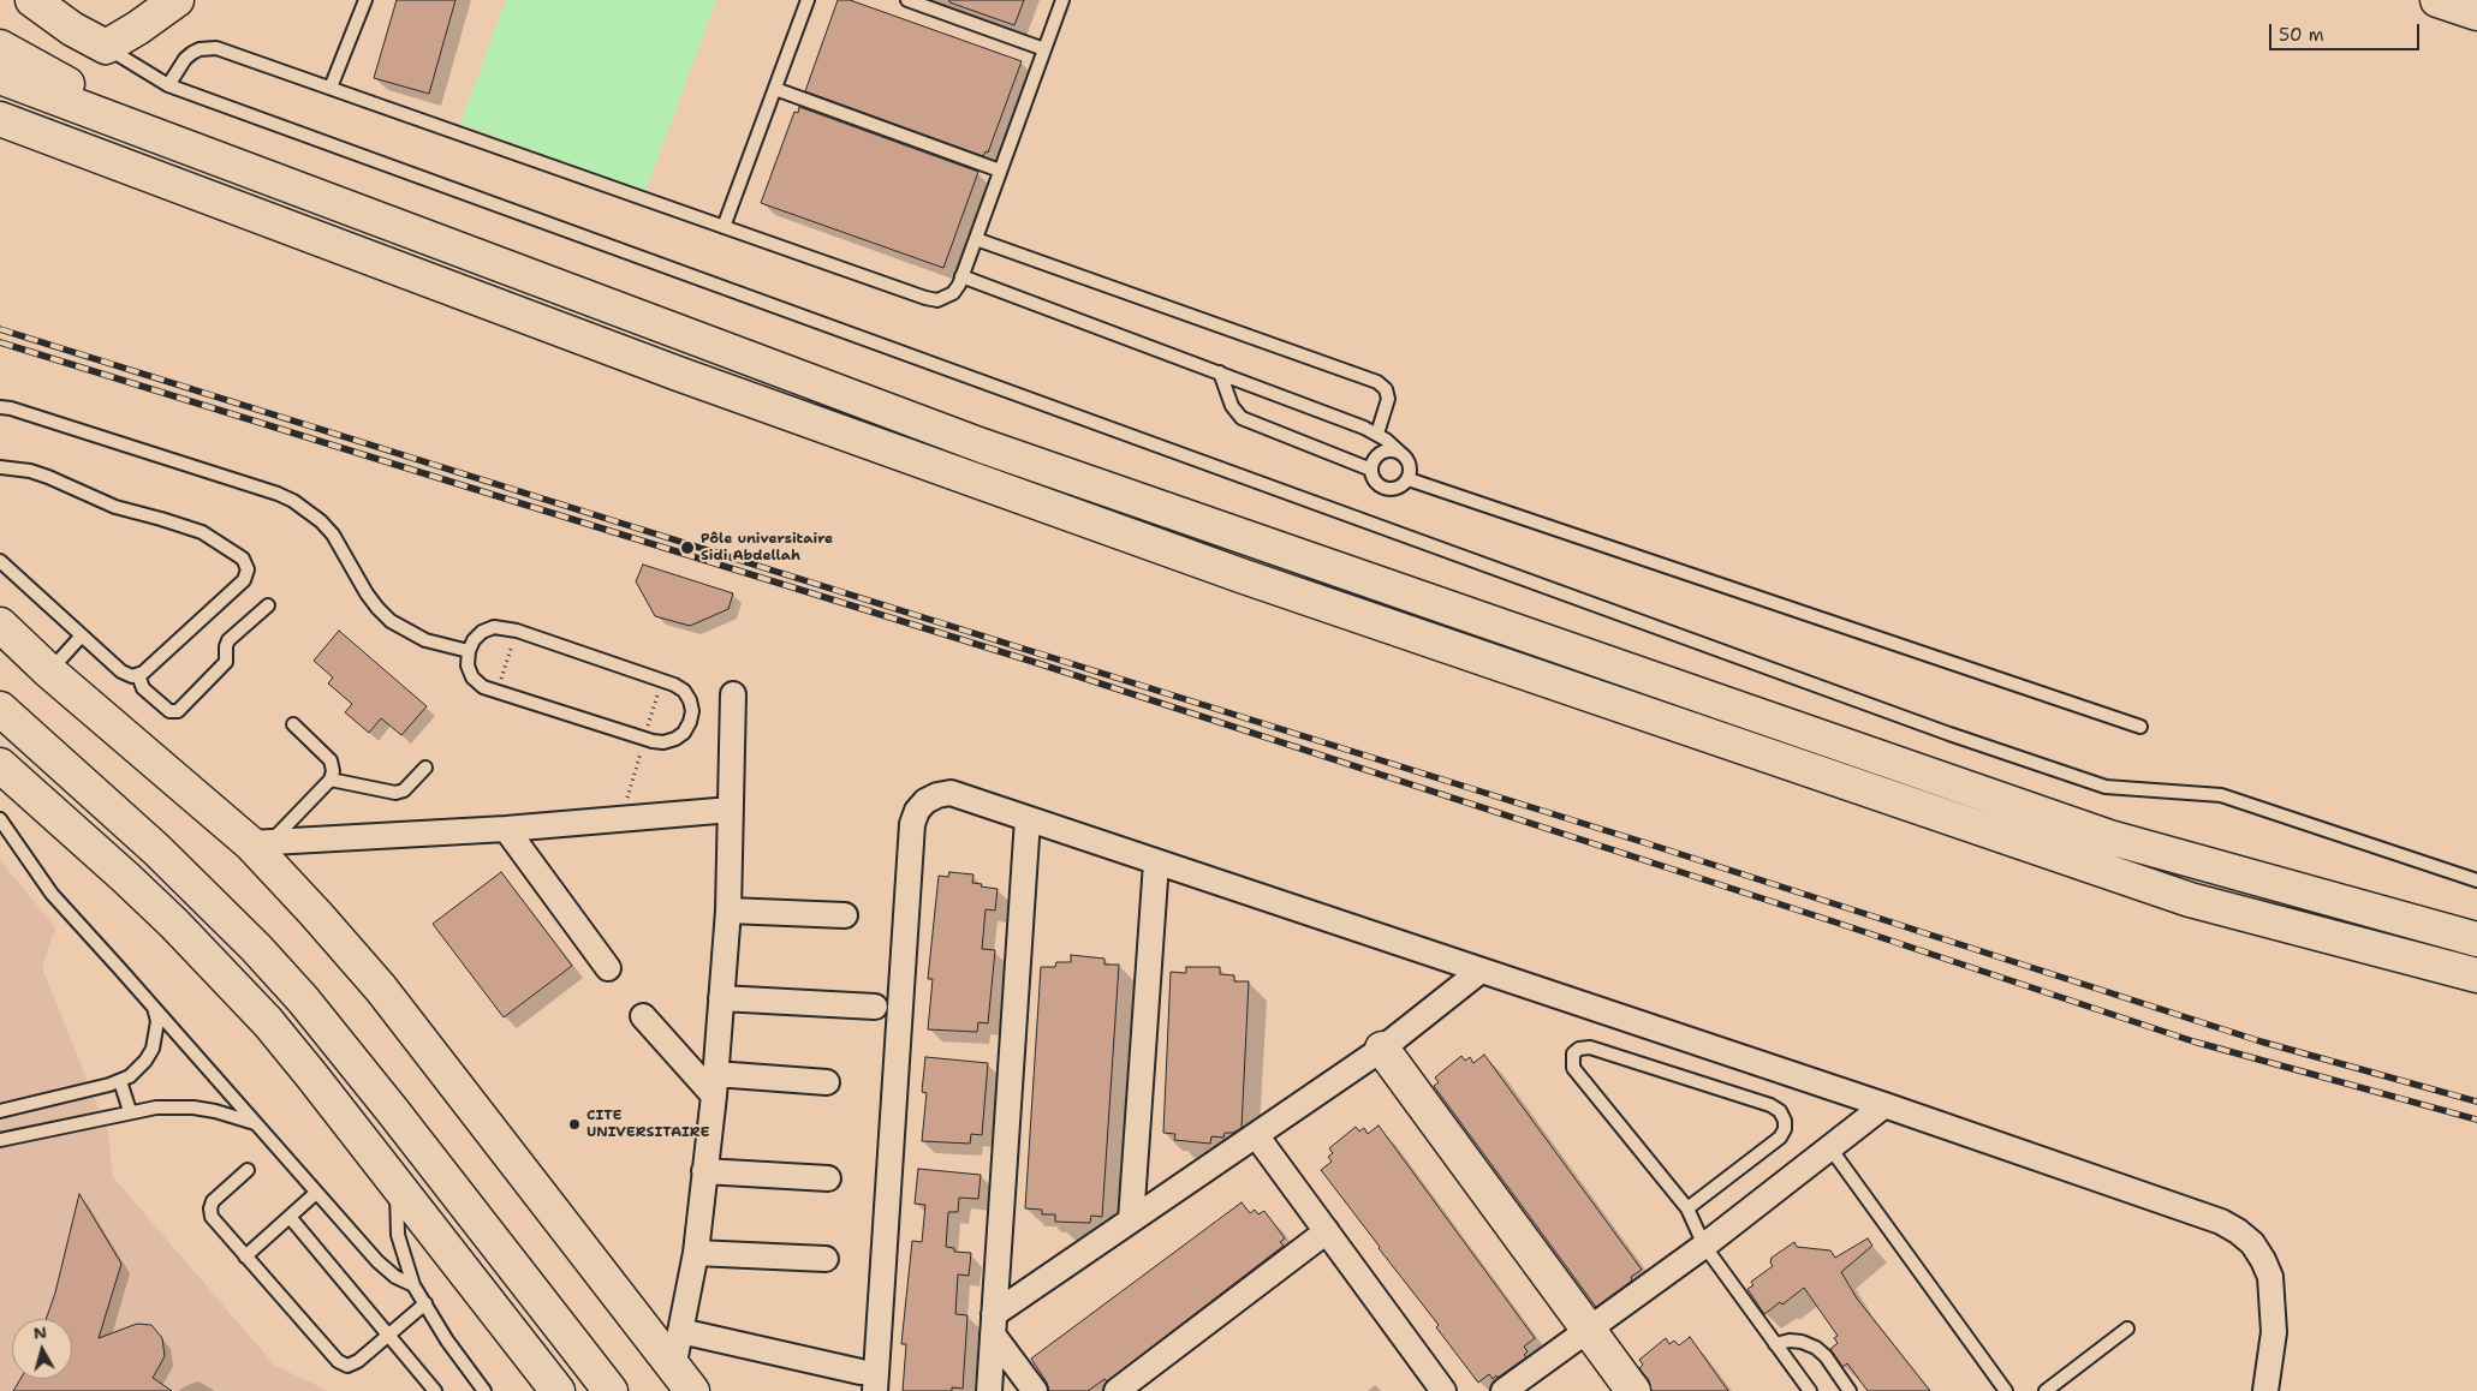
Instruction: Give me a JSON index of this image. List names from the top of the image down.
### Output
{
  "places": ["Pôle universitaire Sidi Abdellah", "CITE UNIVERSITAIRE"],
  "scale_bar": "50 m",
  "north": "top"
}
